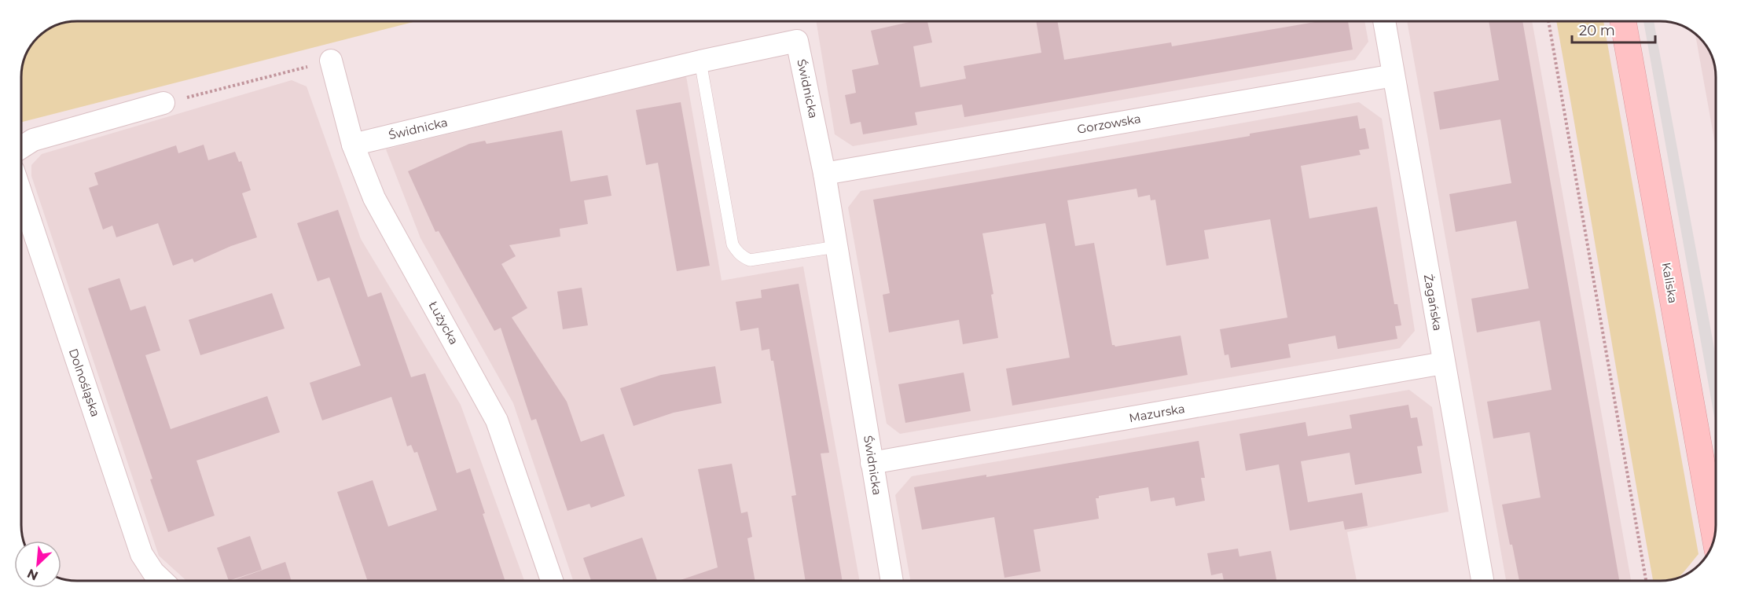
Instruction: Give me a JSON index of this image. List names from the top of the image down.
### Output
{
  "streets": {
    "street": [
      "Świdnicka",
      "Gorzowska",
      "Kaliska",
      "Żagańska",
      "Łużycka",
      "Dolnośląska",
      "Mazurska"
    ]
  },
  "crossings": [
    ["Świdnicka", "Gorzowska"],
    ["Świdnicka", "Łużycka"],
    ["Świdnicka", "Mazurska"],
    ["Gorzowska", "Żagańska"],
    ["Żagańska", "Mazurska"]
  ],
  "scale_bar": "20 m",
  "north": "bottom left"
}
